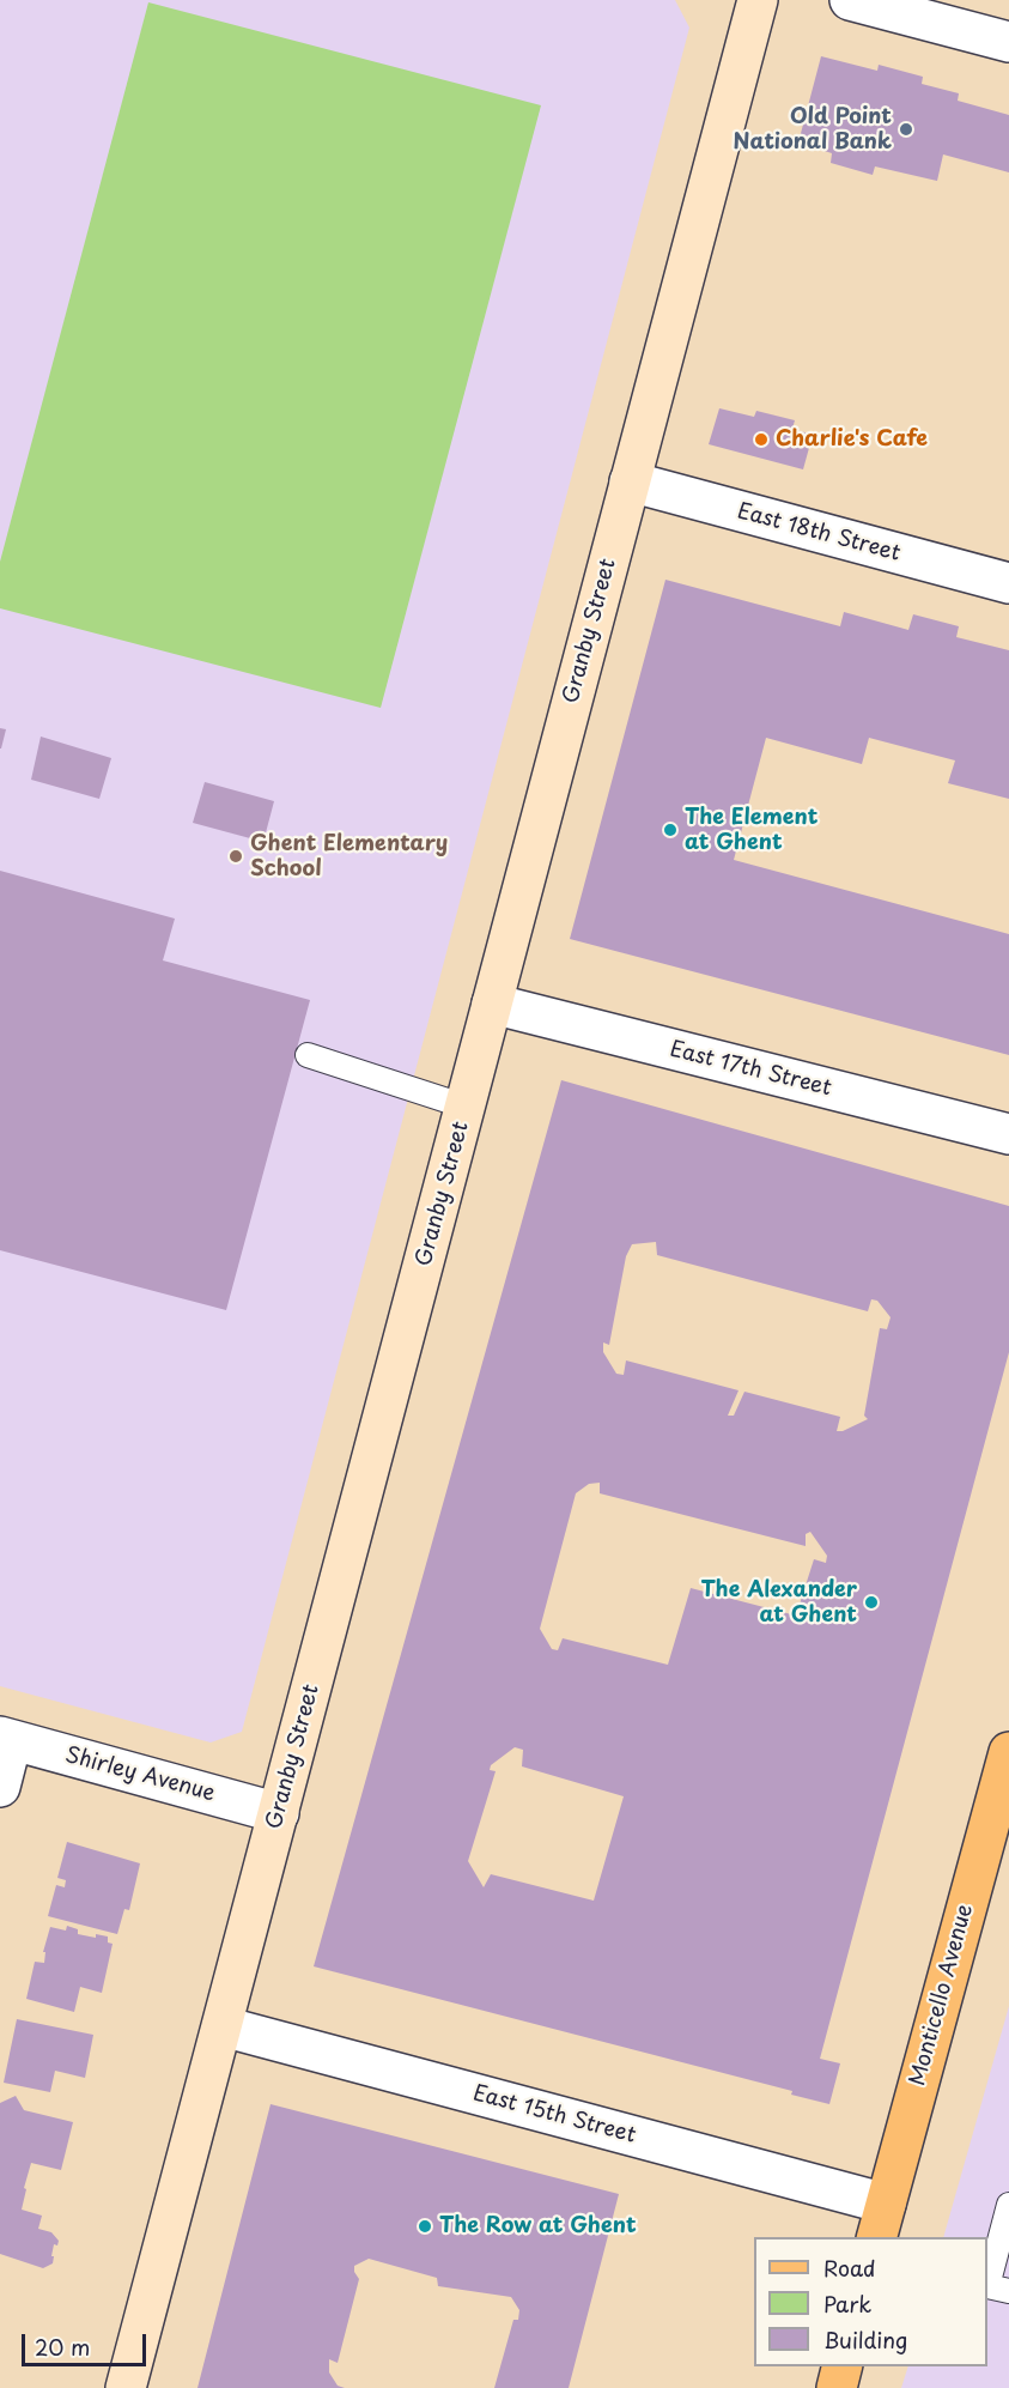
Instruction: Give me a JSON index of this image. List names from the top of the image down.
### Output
{
  "streets": {
    "main road": ["Monticello Avenue"],
    "street": [
      "East 18th Street",
      "Granby Street",
      "East 17th Street",
      "Shirley Avenue",
      "East 15th Street"
    ]
  },
  "crossings": [
    ["East 18th Street", "Granby Street"],
    ["Granby Street", "East 17th Street"],
    ["Granby Street", "Shirley Avenue"],
    ["Granby Street", "East 15th Street"],
    ["Monticello Avenue", "East 15th Street"]
  ],
  "places": [
    "Old Point National Bank",
    "Charlie's Cafe",
    "The Element at Ghent",
    "Ghent Elementary School",
    "The Alexander at Ghent",
    "The Row at Ghent"
  ],
  "legend": ["Road", "Park", "Building"],
  "scale_bar": "20 m"
}
